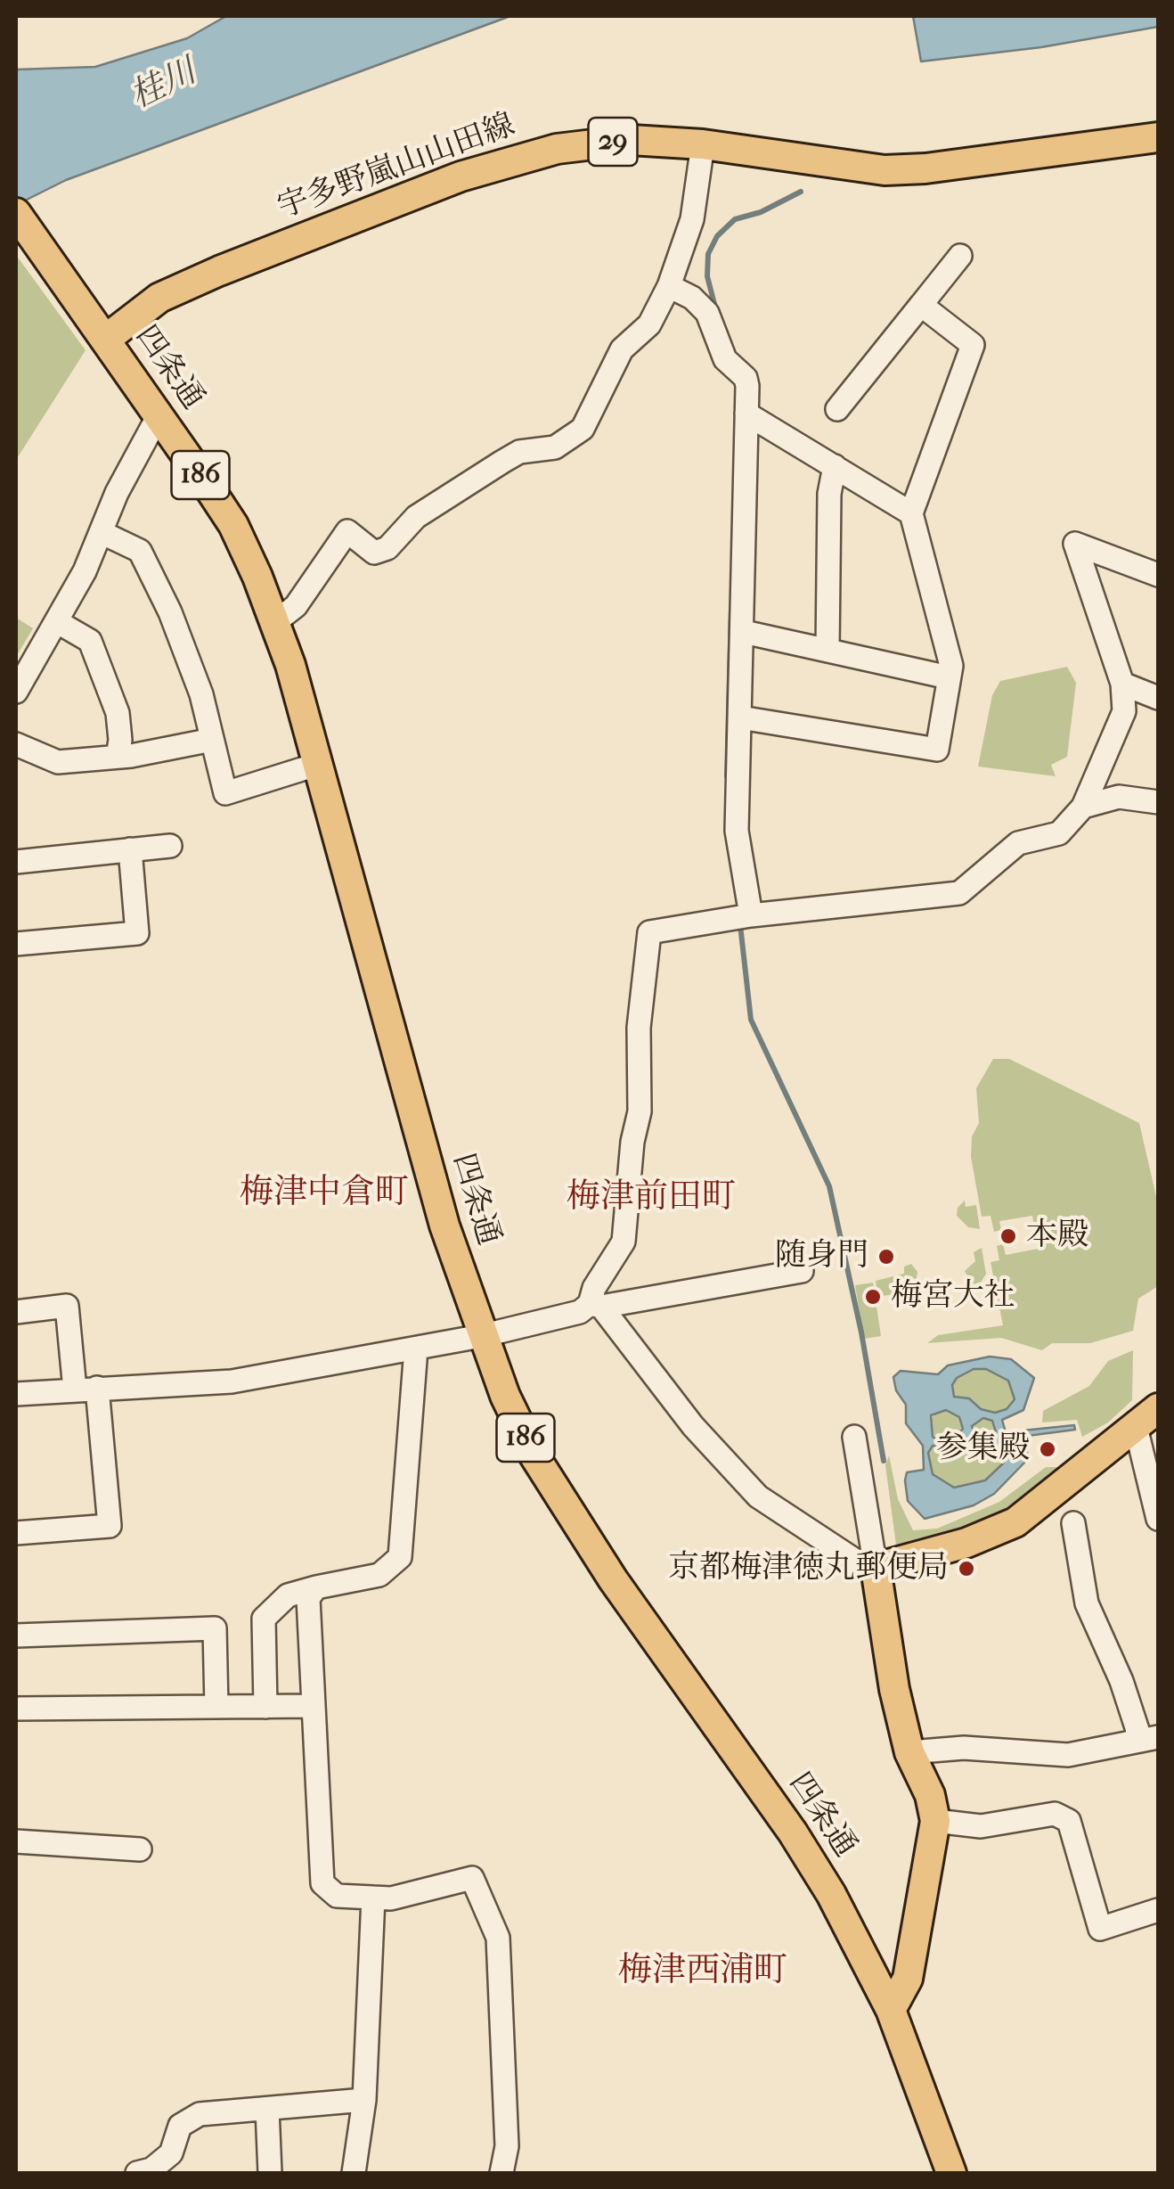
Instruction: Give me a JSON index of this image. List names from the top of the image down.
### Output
{
  "streets": {
    "main road": [
      "29",
      "宇多野嵐山山田線",
      "四条通",
      "186"
    ]
  },
  "crossings": [
    ["宇多野嵐山山田線", "四条通"]
  ],
  "districts": ["梅津中倉町", "梅津前田町", "梅津西浦町"],
  "water": ["桂川"],
  "places": [
    "本殿",
    "随身門",
    "梅宮大社",
    "参集殿",
    "京都梅津徳丸郵便局"
  ]
}
